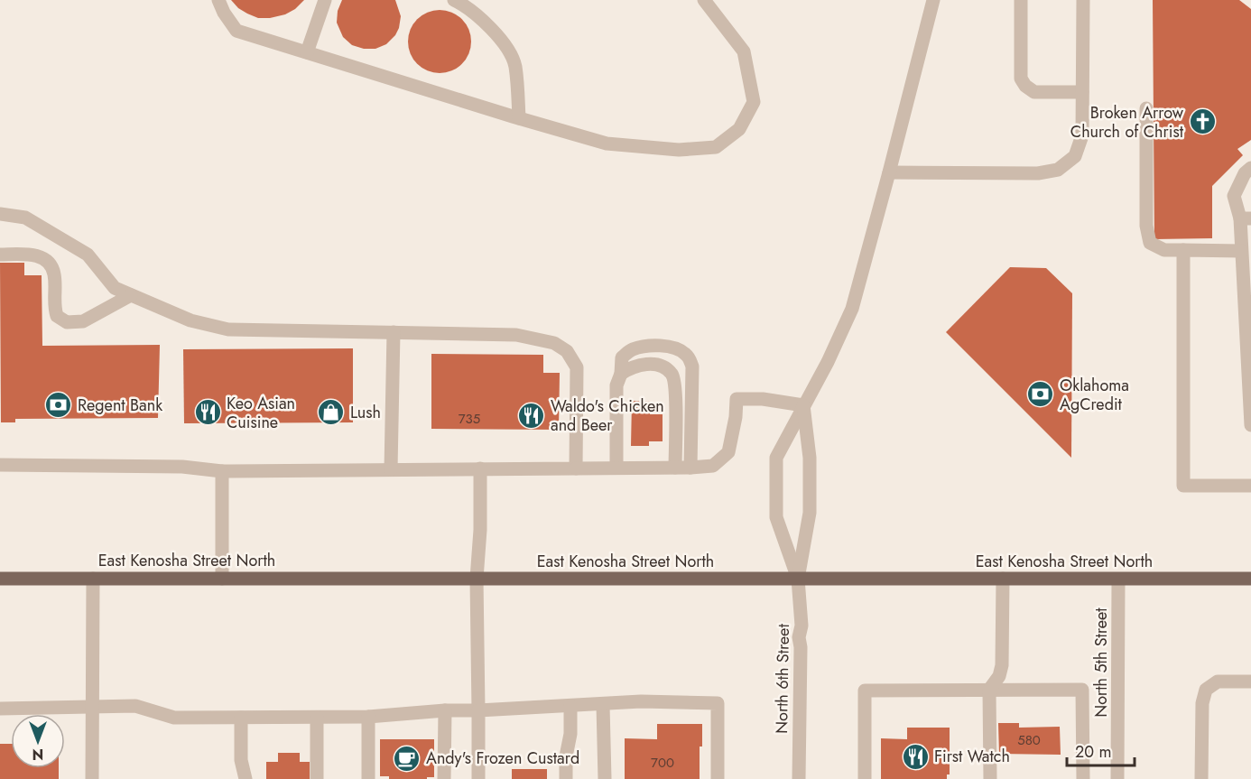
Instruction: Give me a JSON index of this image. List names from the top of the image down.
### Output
{
  "streets": {
    "main road": ["East Kenosha Street North"],
    "street": ["North 5th Street", "North 6th Street"]
  },
  "crossings": [
    ["East Kenosha Street North", "North 5th Street"],
    ["East Kenosha Street North", "North 6th Street"]
  ],
  "places": {
    "church": ["Broken Arrow Church of Christ"],
    "bank": ["Oklahoma AgCredit", "Regent Bank"],
    "restaurant": ["Keo Asian Cuisine", "Waldo's Chicken and Beer", "First Watch"],
    "shop": ["Lush"],
    "cafe": ["Andy's Frozen Custard"]
  },
  "house_numbers": ["735", "580", "700"],
  "scale_bar": "20 m",
  "north": "bottom"
}
